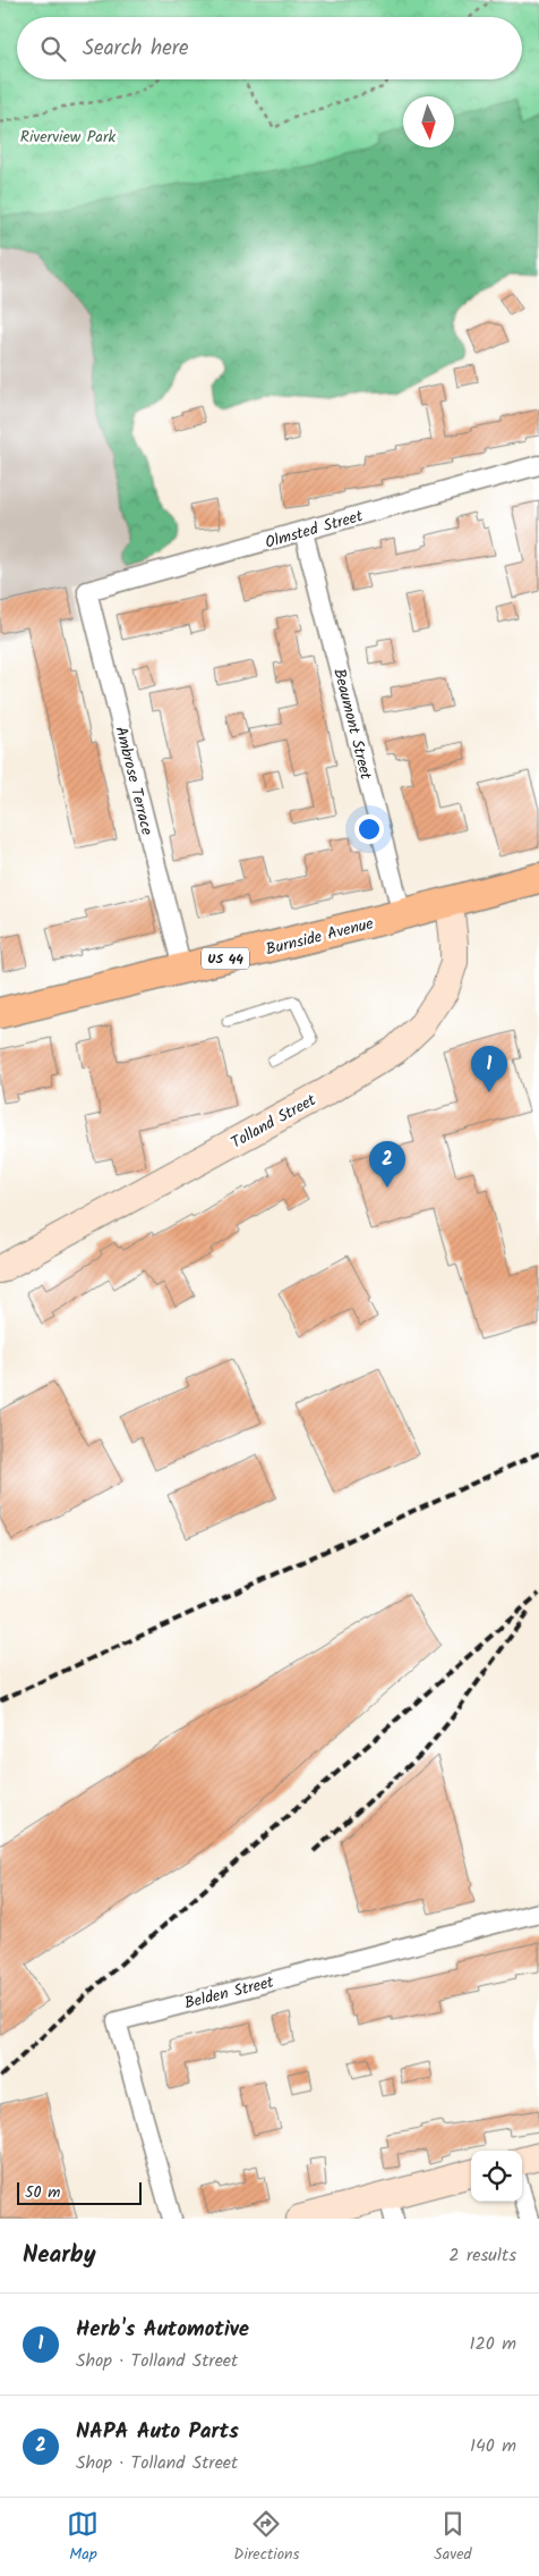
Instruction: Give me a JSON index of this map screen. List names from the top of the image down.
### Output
{
  "streets": {
    "main road": ["Burnside Avenue", "US 44", "Tolland Street"],
    "street": [
      "Olmsted Street",
      "Beaumont Street",
      "Ambrose Terrace",
      "Belden Street"
    ]
  },
  "crossings": [
    ["Olmsted Street", "Beaumont Street"],
    ["Olmsted Street", "Ambrose Terrace"],
    ["Beaumont Street", "Burnside Avenue"],
    ["Ambrose Terrace", "Burnside Avenue"],
    ["Burnside Avenue", "Tolland Street"]
  ],
  "parks": ["Riverview Park"],
  "scale_bar": "50 m",
  "north": "bottom",
  "page": {
    "search": "Search here",
    "pins": ["1", "2"],
    "scale": "50 m",
    "heading": ["Nearby", "2 results"],
    "list": [
      {
        "mark": "1",
        "name": "Herb's Automotive",
        "note": "Shop · Tolland Street",
        "value": "120 m"
      },
      {
        "mark": "2",
        "name": "NAPA Auto Parts",
        "note": "Shop · Tolland Street",
        "value": "140 m"
      }
    ],
    "nav": ["Map", "Directions", "Saved"]
  }
}
